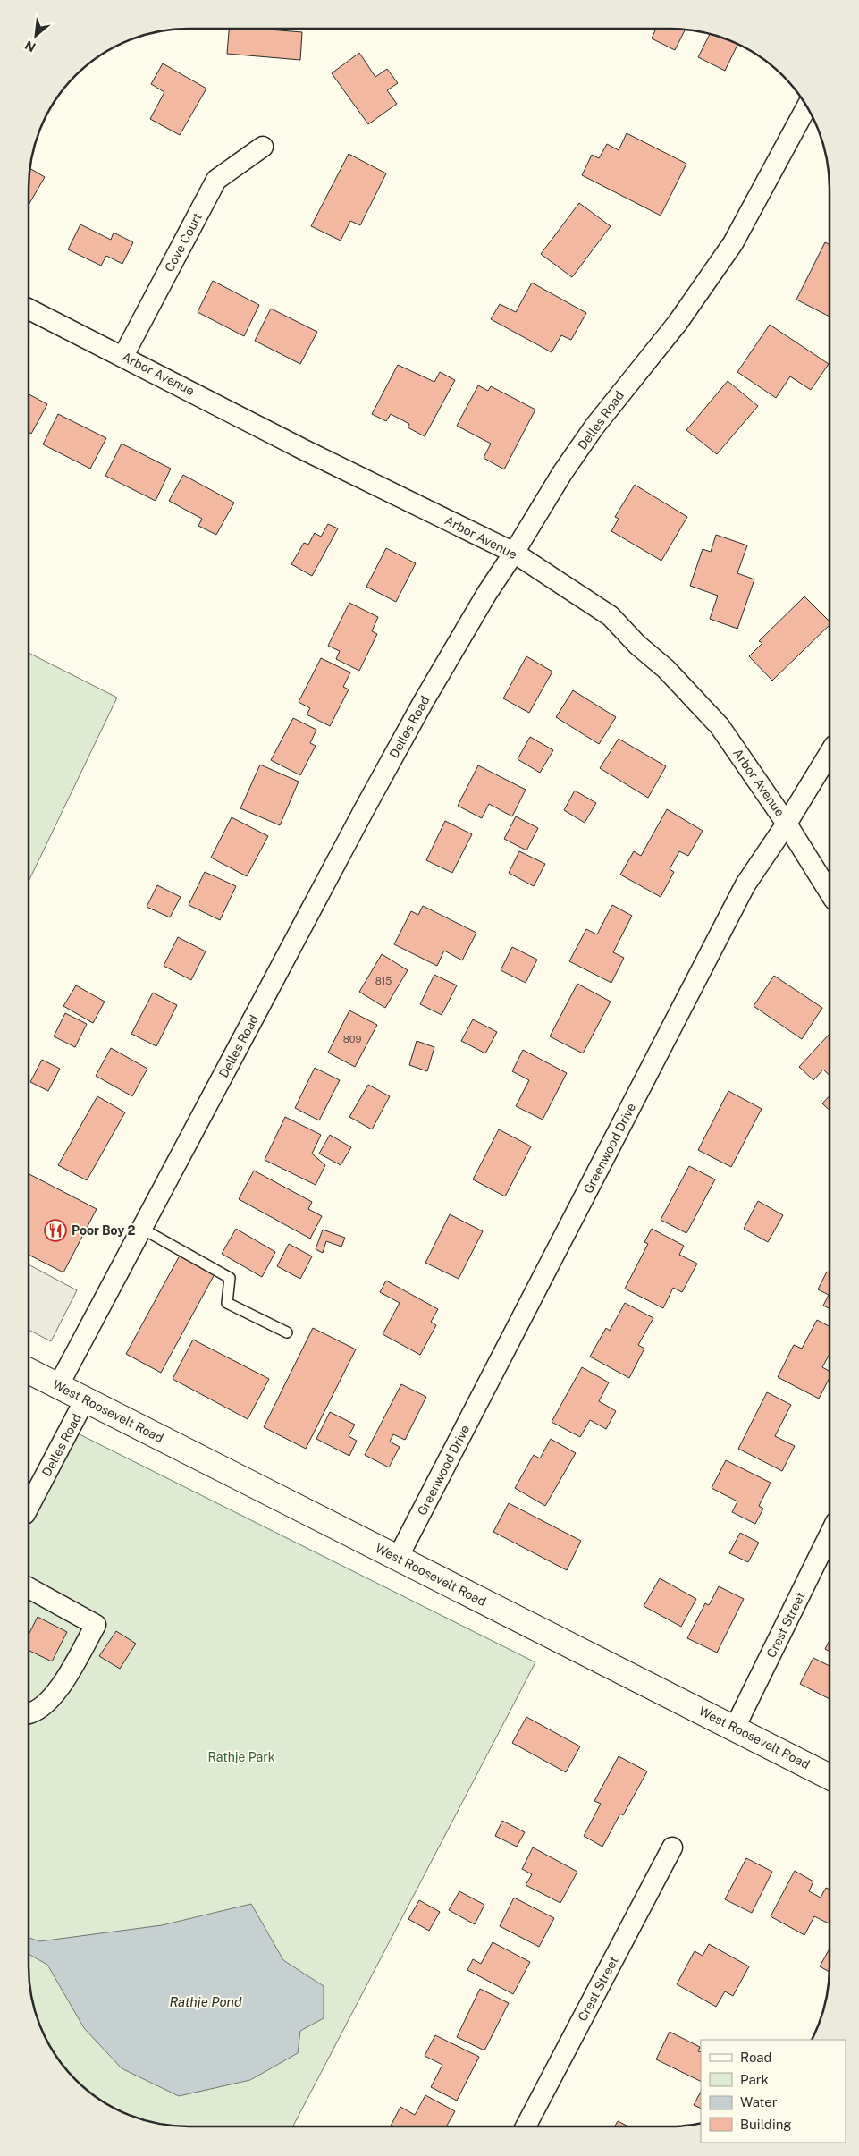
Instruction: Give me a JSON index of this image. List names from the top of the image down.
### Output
{
  "streets": {
    "main road": ["West Roosevelt Road"],
    "street": [
      "Cove Court",
      "Arbor Avenue",
      "Delles Road",
      "Greenwood Drive",
      "Crest Street"
    ]
  },
  "crossings": [
    ["Cove Court", "Arbor Avenue"],
    ["Arbor Avenue", "Delles Road"],
    ["Arbor Avenue", "Greenwood Drive"],
    ["Delles Road", "West Roosevelt Road"],
    ["Greenwood Drive", "West Roosevelt Road"],
    ["West Roosevelt Road", "Crest Street"]
  ],
  "water": ["Rathje Pond"],
  "parks": ["Rathje Park"],
  "places": {
    "restaurant": ["Poor Boy 2"]
  },
  "house_numbers": ["815", "809"],
  "legend": [
    "Road",
    "Park",
    "Water",
    "Building"
  ],
  "north": "bottom left"
}
